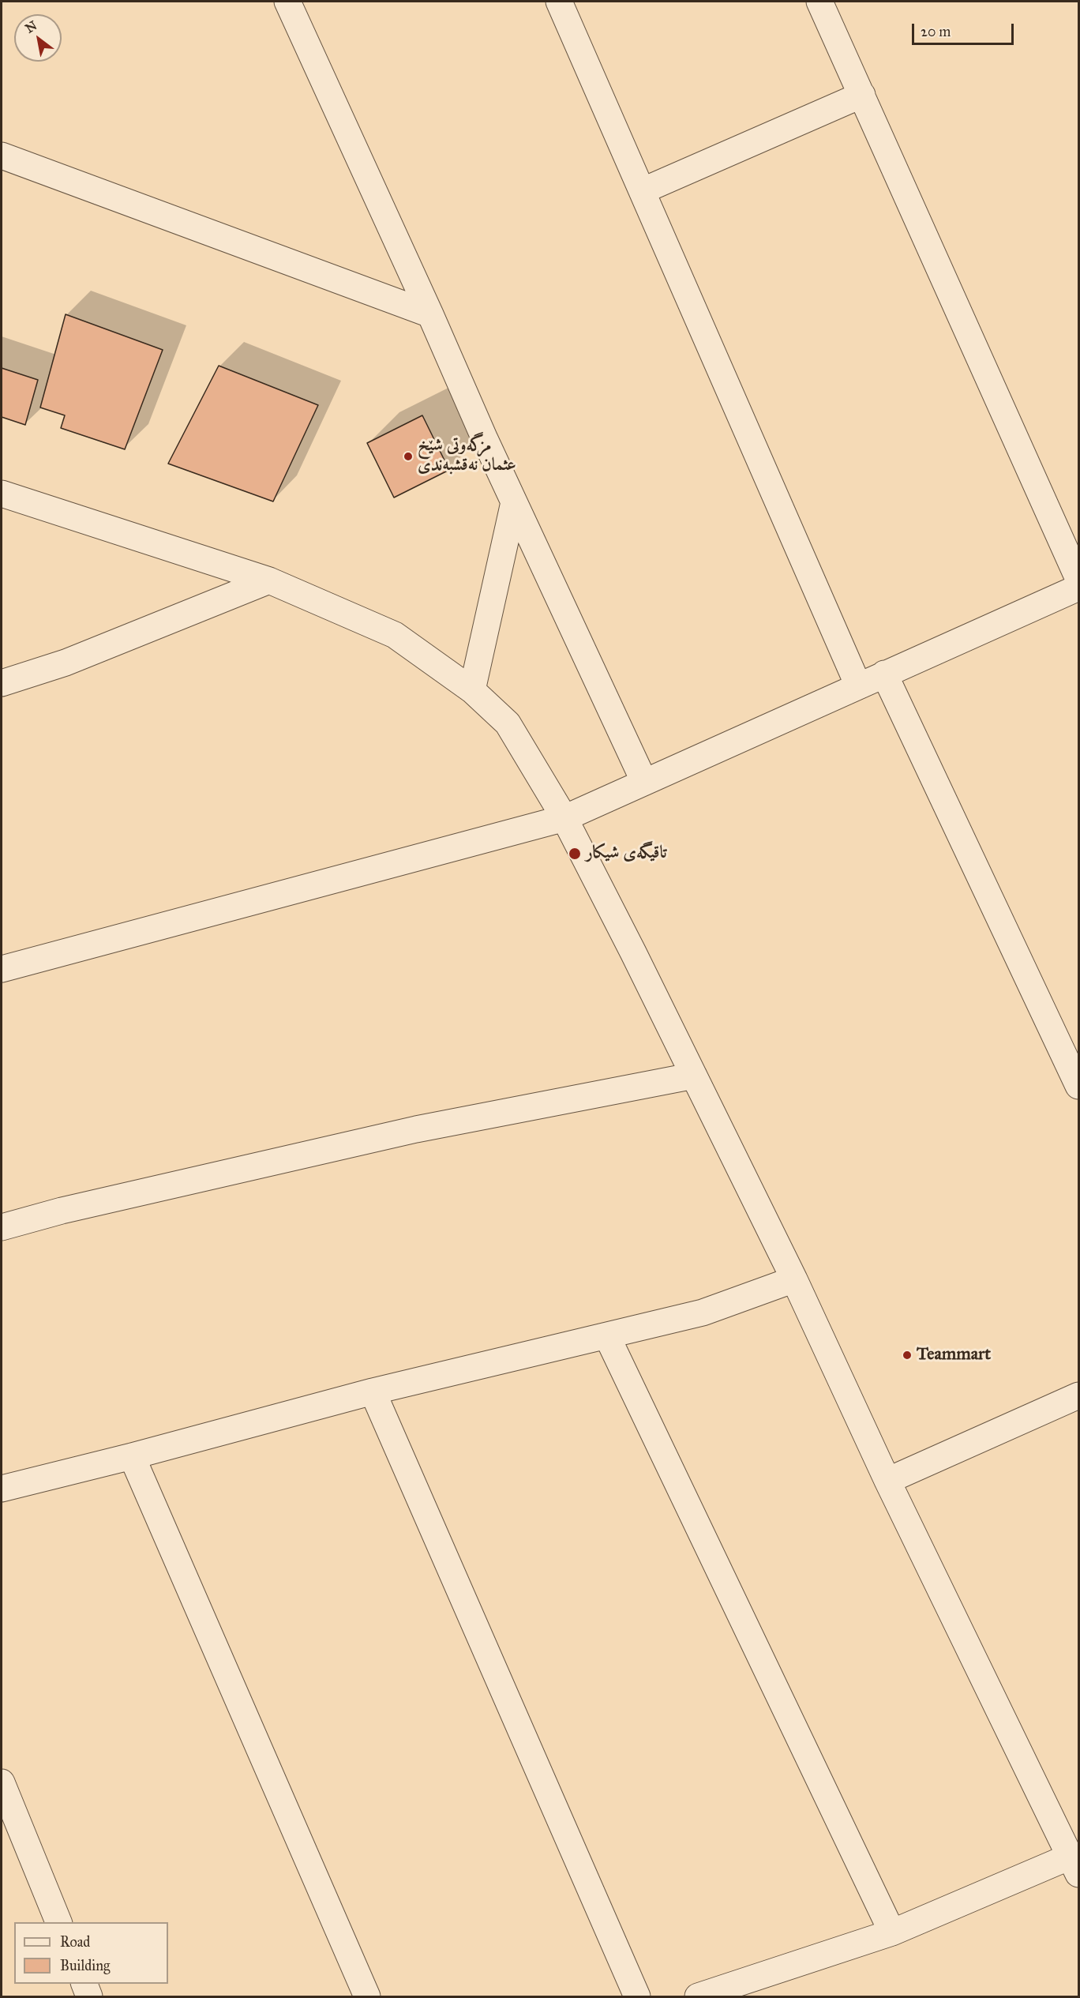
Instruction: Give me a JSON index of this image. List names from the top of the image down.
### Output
{
  "places": ["مزگەوتی شێخ عثمان نەقشبەندی", "تاقیگەی شیکار", "Teammart"],
  "legend": ["Road", "Building"],
  "scale_bar": "20 m",
  "north": "top left"
}
